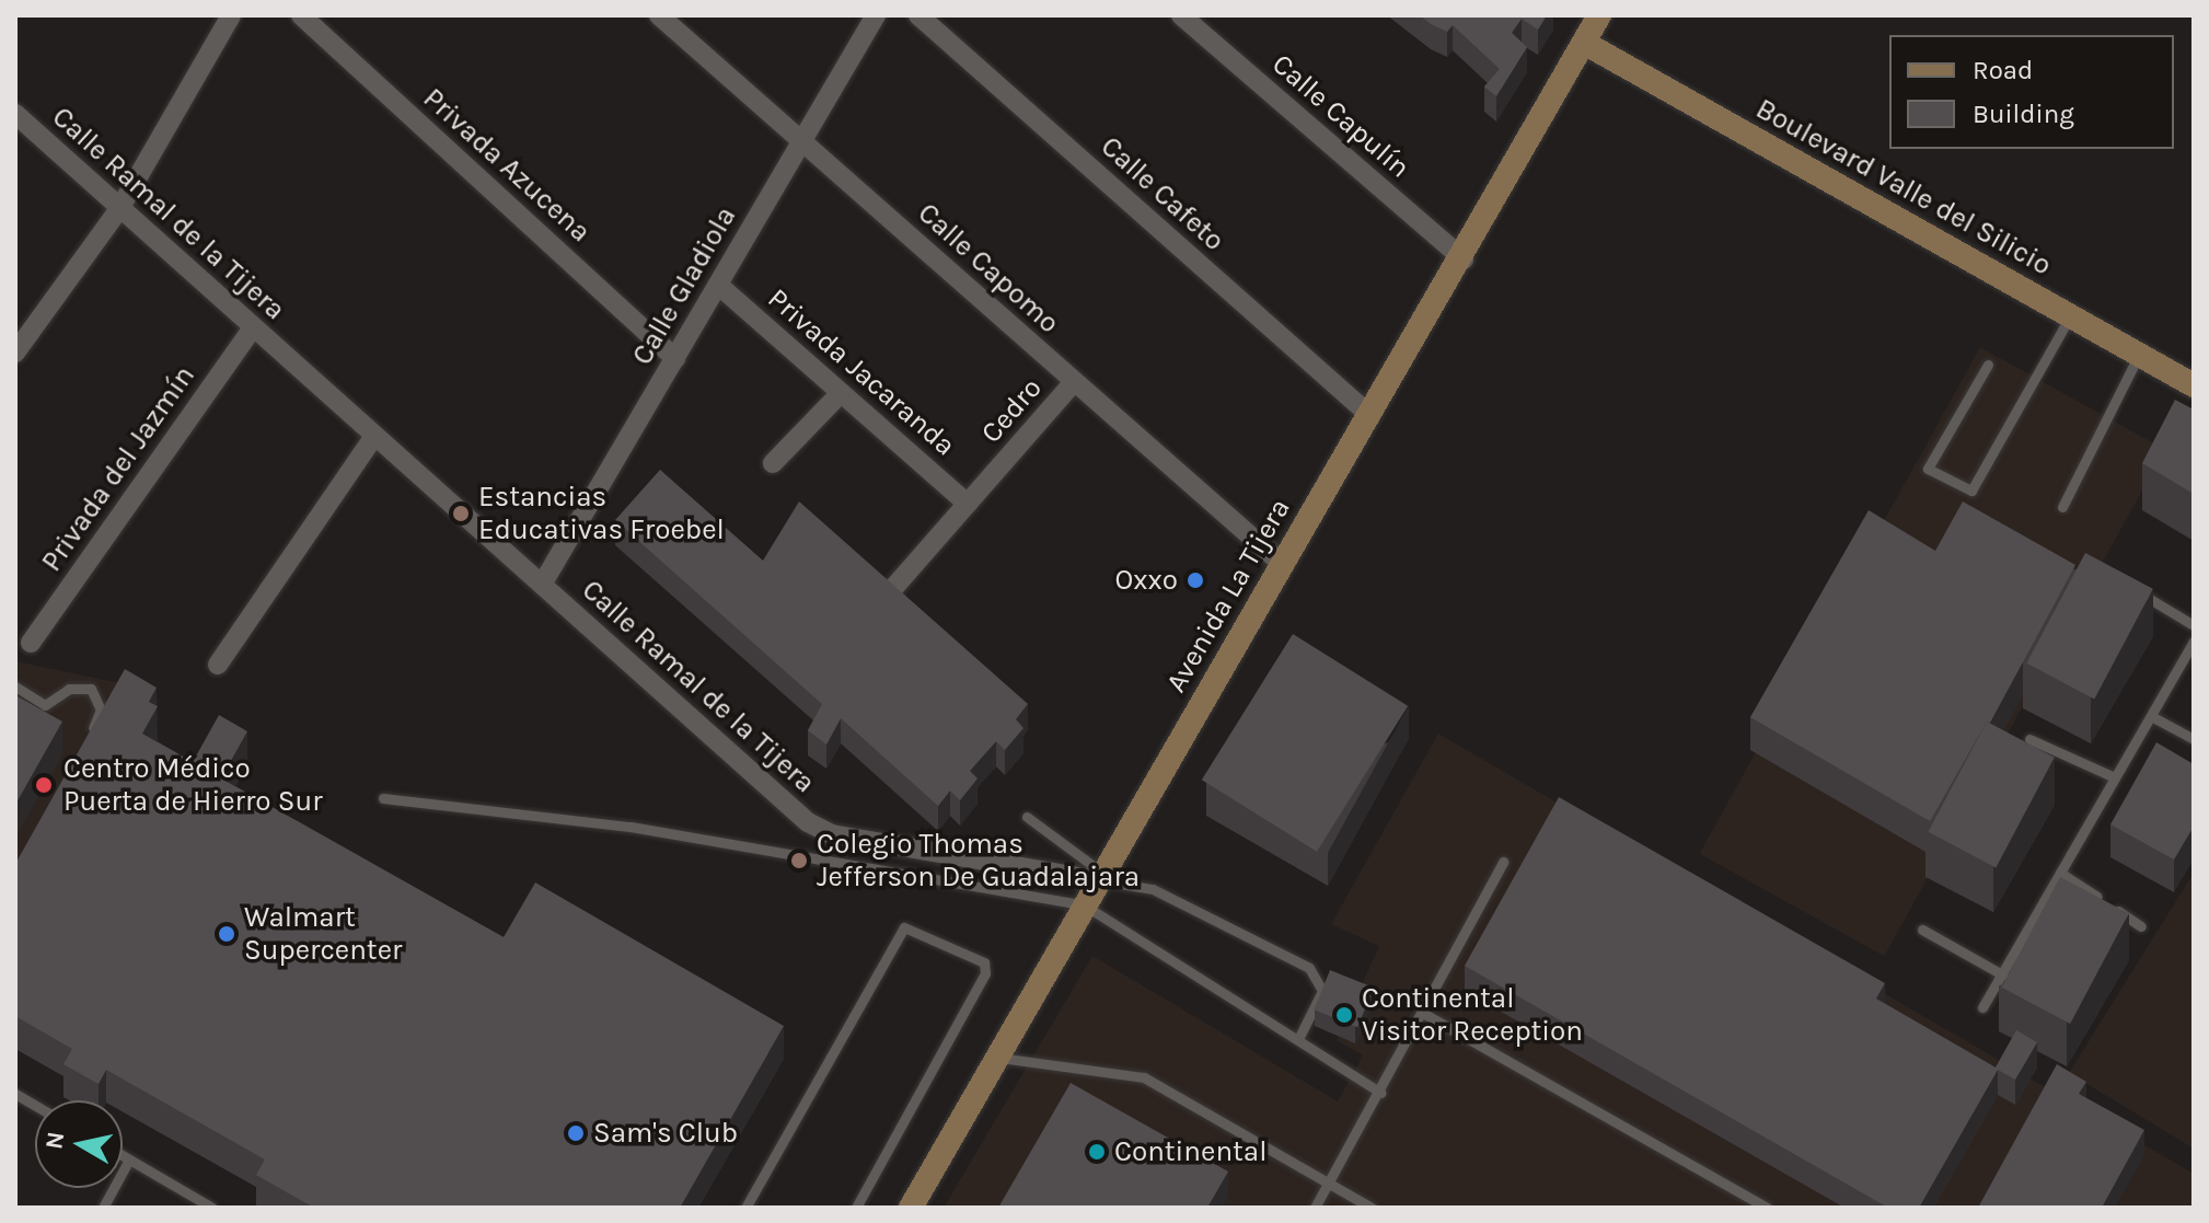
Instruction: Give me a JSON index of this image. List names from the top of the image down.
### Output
{
  "streets": {
    "main road": ["Boulevard Valle del Silicio", "Avenida La Tijera"],
    "street": [
      "Calle Capulín",
      "Privada Azucena",
      "Calle Cafeto",
      "Calle Ramal de la Tijera",
      "Calle Capomo",
      "Calle Gladiola",
      "Privada Jacaranda",
      "Cedro",
      "Privada del Jazmín"
    ]
  },
  "crossings": [
    ["Calle Capulín", "Avenida La Tijera"],
    ["Privada Azucena", "Calle Gladiola"],
    ["Boulevard Valle del Silicio", "Avenida La Tijera"],
    ["Calle Cafeto", "Avenida La Tijera"],
    ["Calle Ramal de la Tijera", "Calle Gladiola"],
    ["Calle Ramal de la Tijera", "Privada del Jazmín"],
    ["Calle Ramal de la Tijera", "Avenida La Tijera"],
    ["Calle Capomo", "Calle Gladiola"],
    ["Calle Capomo", "Cedro"],
    ["Calle Capomo", "Avenida La Tijera"],
    ["Calle Gladiola", "Privada Jacaranda"],
    ["Privada Jacaranda", "Cedro"]
  ],
  "places": [
    "Estancias Educativas Froebel",
    "Oxxo",
    "Centro Médico Puerta de Hierro Sur",
    "Colegio Thomas Jefferson De Guadalajara",
    "Walmart Supercenter",
    "Continental Visitor Reception",
    "Sam's Club",
    "Continental"
  ],
  "legend": ["Road", "Building"],
  "north": "left"
}
